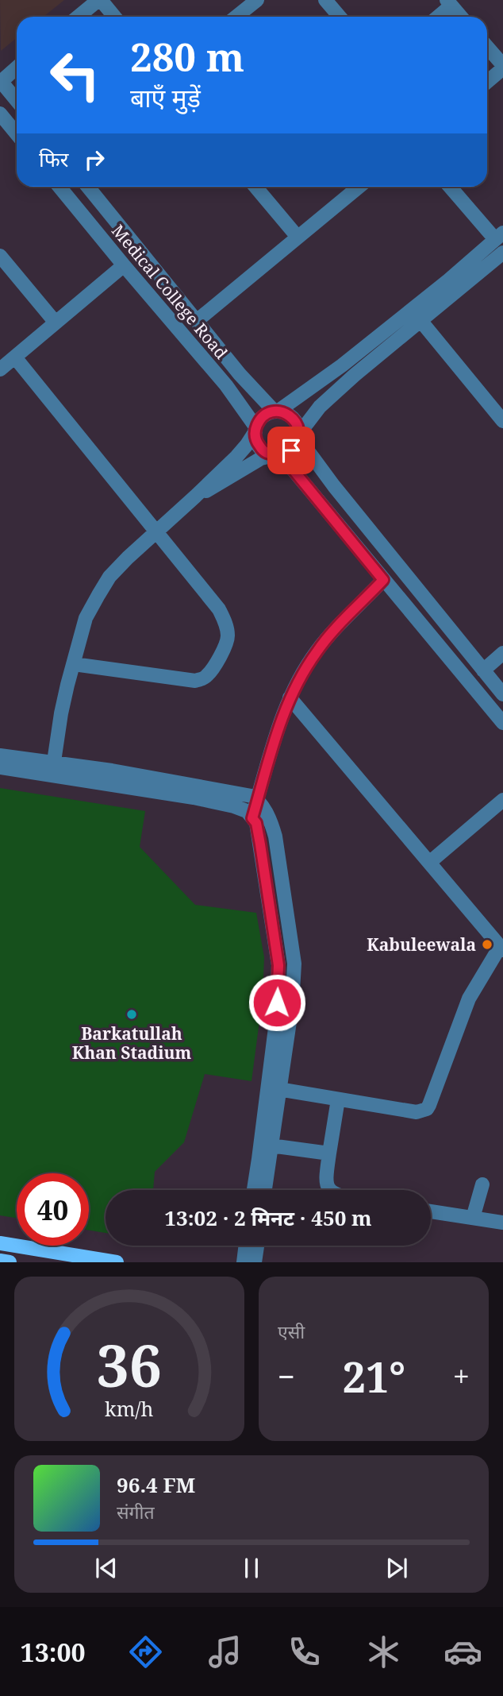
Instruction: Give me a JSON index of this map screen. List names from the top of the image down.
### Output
{
  "streets": {
    "street": ["Medical College Road"]
  },
  "places": ["Kabuleewala", "Barkatullah Khan Stadium"],
  "page": {
    "turn": ["280 m", "बाएँ मुड़ें"],
    "then": "फिर",
    "limit": "40",
    "trip": "13:02 · 2 मिनट · 450 m",
    "tile": "एसी",
    "heat": ["−", "21°", "+"],
    "song": ["96.4 FM", "संगीत"],
    "tabs": "13:00",
    "gauge": ["36", "km/h"]
  }
}
